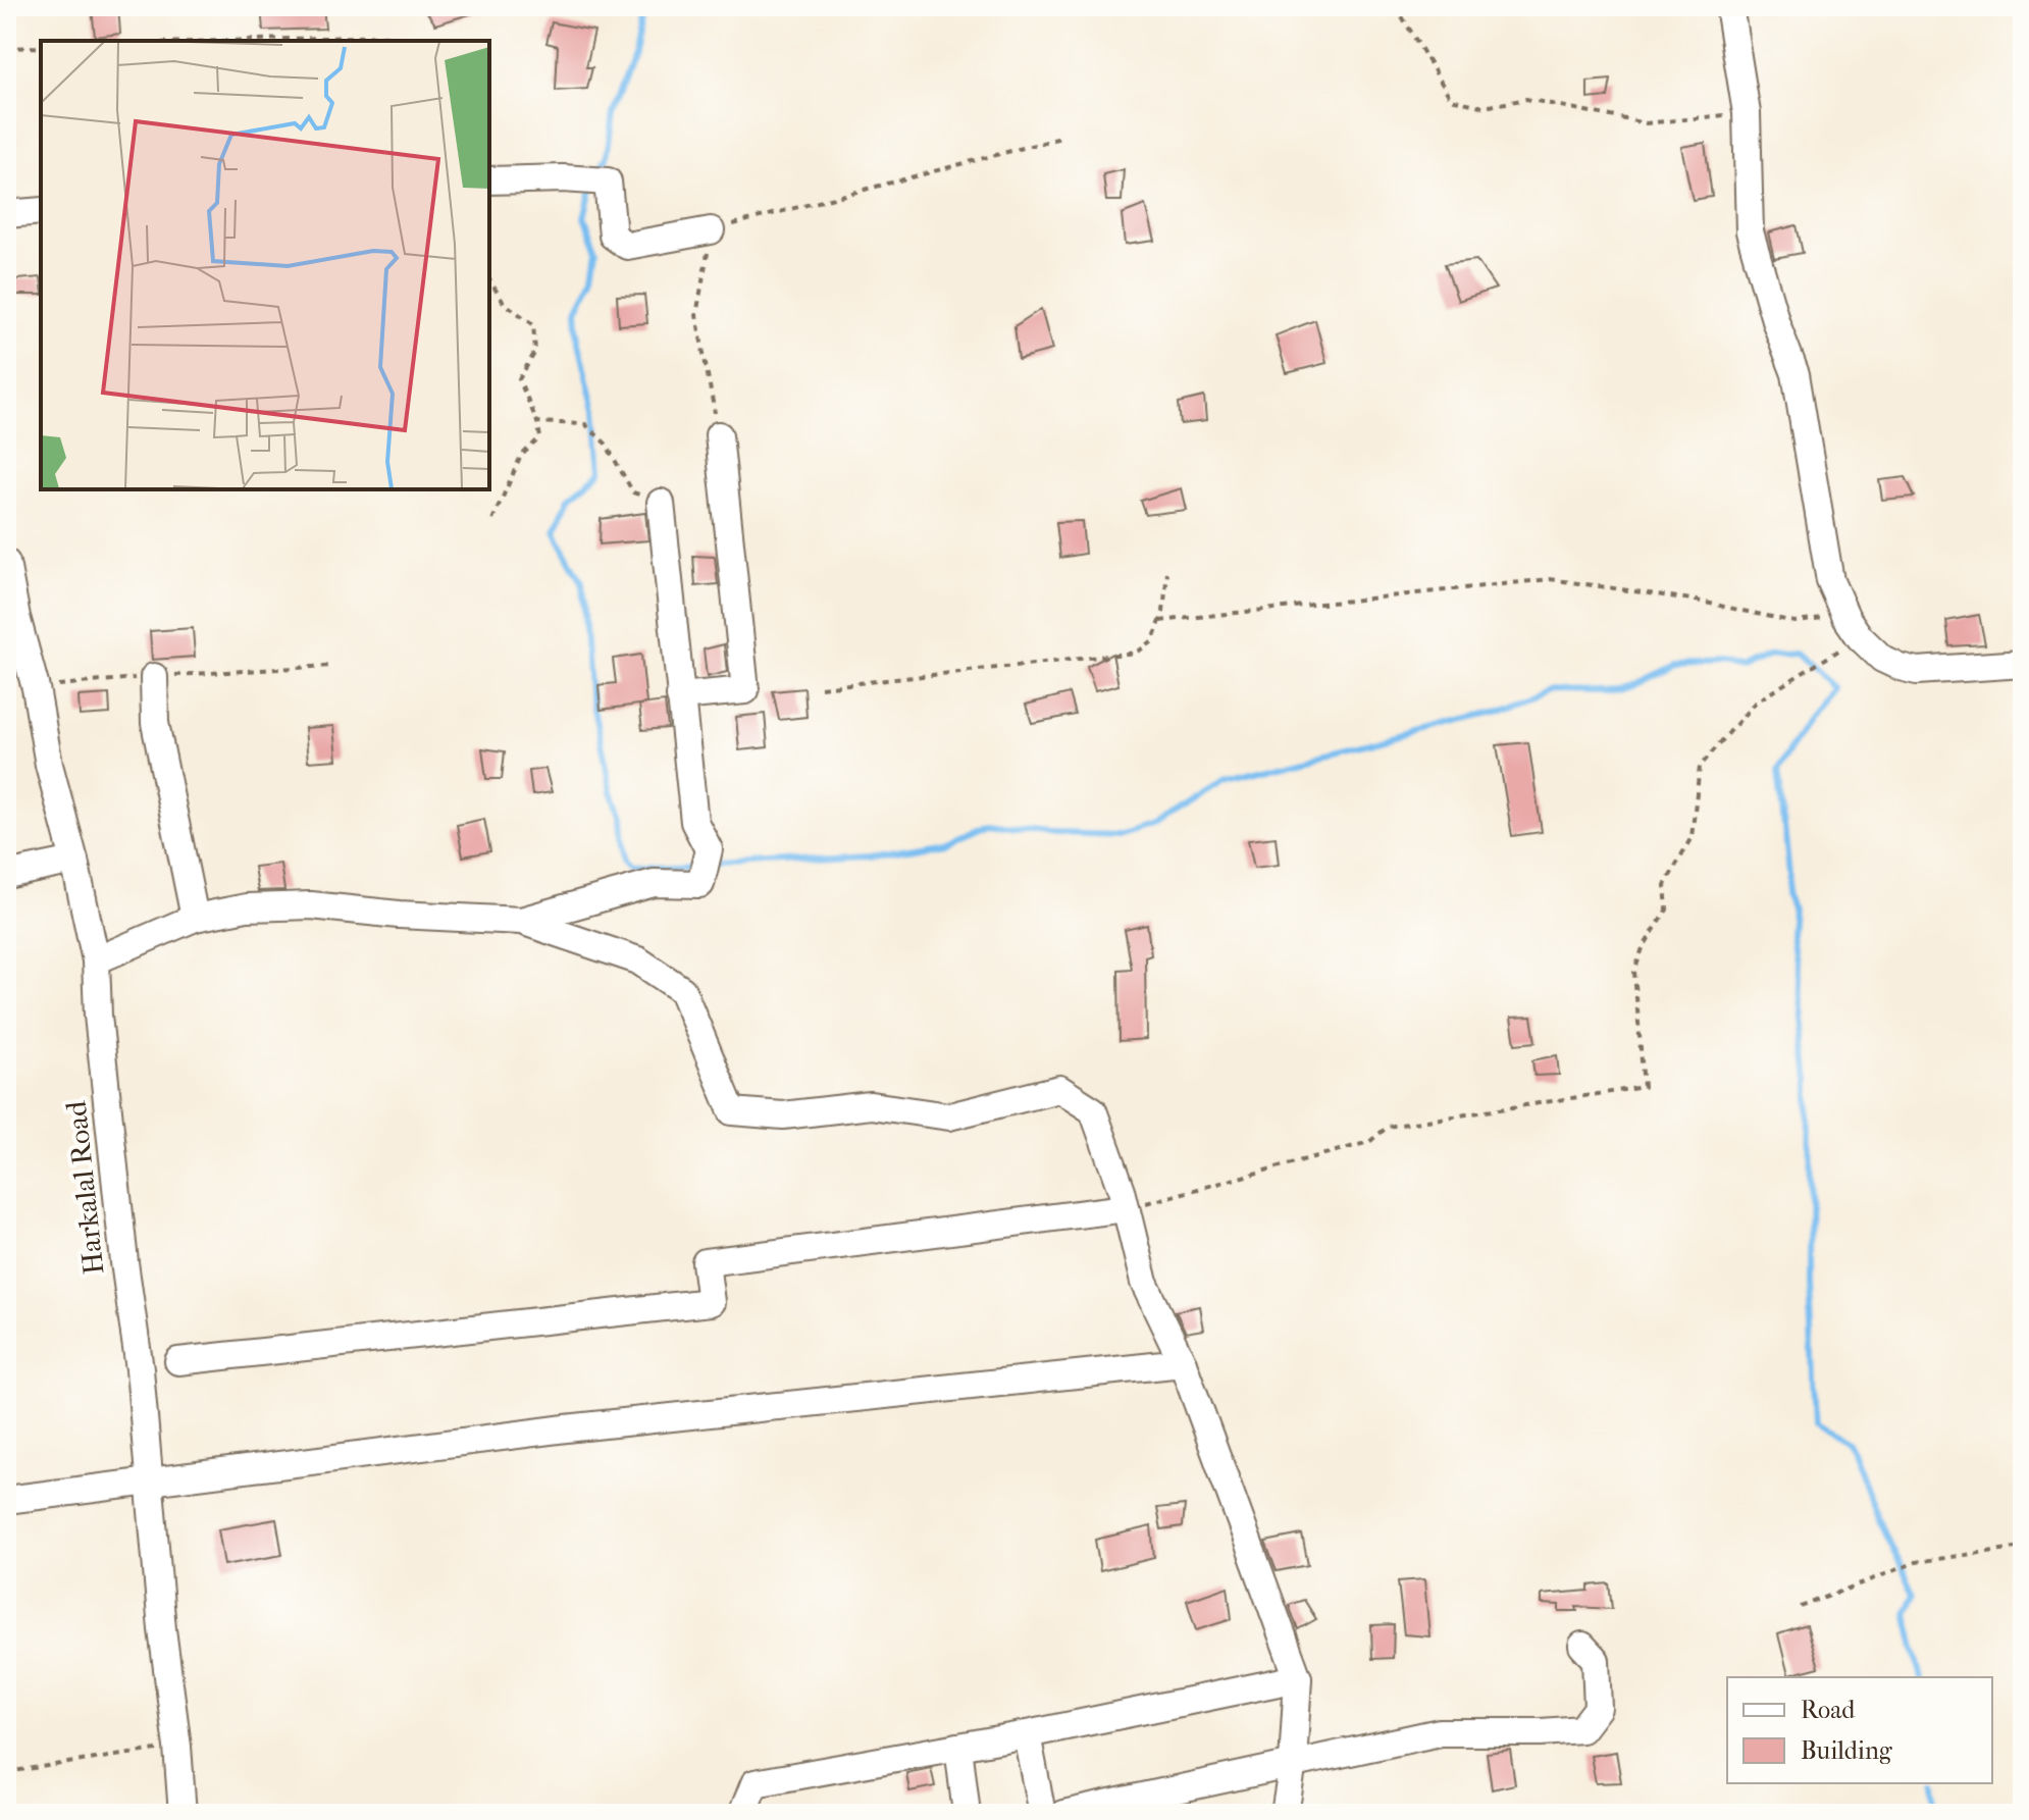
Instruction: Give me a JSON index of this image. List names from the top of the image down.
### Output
{
  "streets": {
    "street": ["Harkalal Road"]
  },
  "legend": ["Road", "Building"]
}
